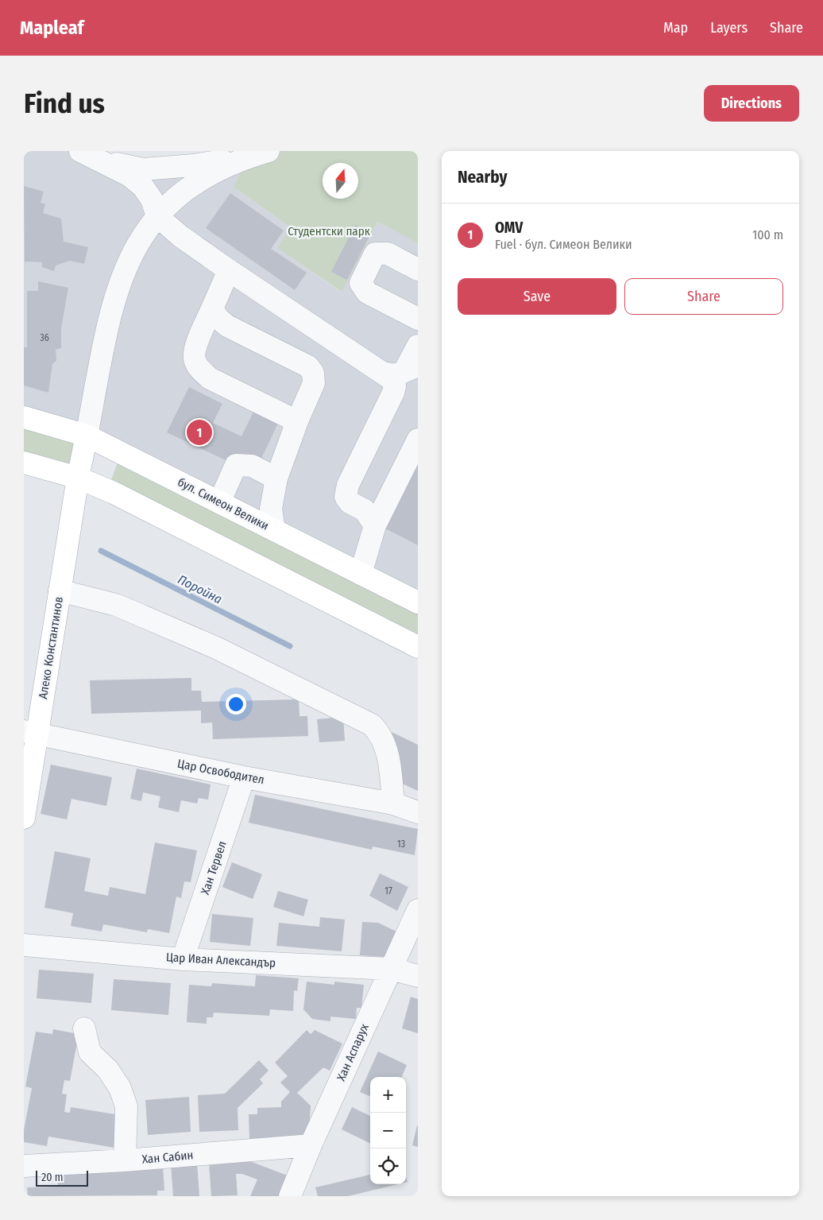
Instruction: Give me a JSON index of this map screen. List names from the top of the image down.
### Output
{
  "streets": {
    "main road": ["бул. Симеон Велики", "Алеко Константинов"],
    "street": [
      "Цар Освободител",
      "Хан Тервел",
      "Цар Иван Александър",
      "Хан Аспарух",
      "Хан Сабин"
    ]
  },
  "crossings": [
    ["бул. Симеон Велики", "Алеко Константинов"],
    ["Алеко Константинов", "Цар Освободител"],
    ["Цар Освободител", "Хан Тервел"],
    ["Хан Тервел", "Цар Иван Александър"],
    ["Цар Иван Александър", "Хан Аспарух"],
    ["Хан Аспарух", "Хан Сабин"]
  ],
  "water": ["Поройна"],
  "parks": ["Студентски парк"],
  "house_numbers": ["36", "13", "17"],
  "scale_bar": "20 m",
  "north": "top",
  "page": {
    "header": "Mapleaf",
    "nav": ["Map", "Layers", "Share"],
    "buttons": [
      "Directions",
      ["Save", "Share"]
    ],
    "title": "Find us",
    "heading": "Nearby",
    "list": [
      {
        "mark": "1",
        "name": "OMV",
        "note": "Fuel · бул. Симеон Велики",
        "value": "100 m"
      }
    ],
    "pins": "1",
    "map_buttons": ["+", "−"],
    "scale": "20 m"
  }
}
